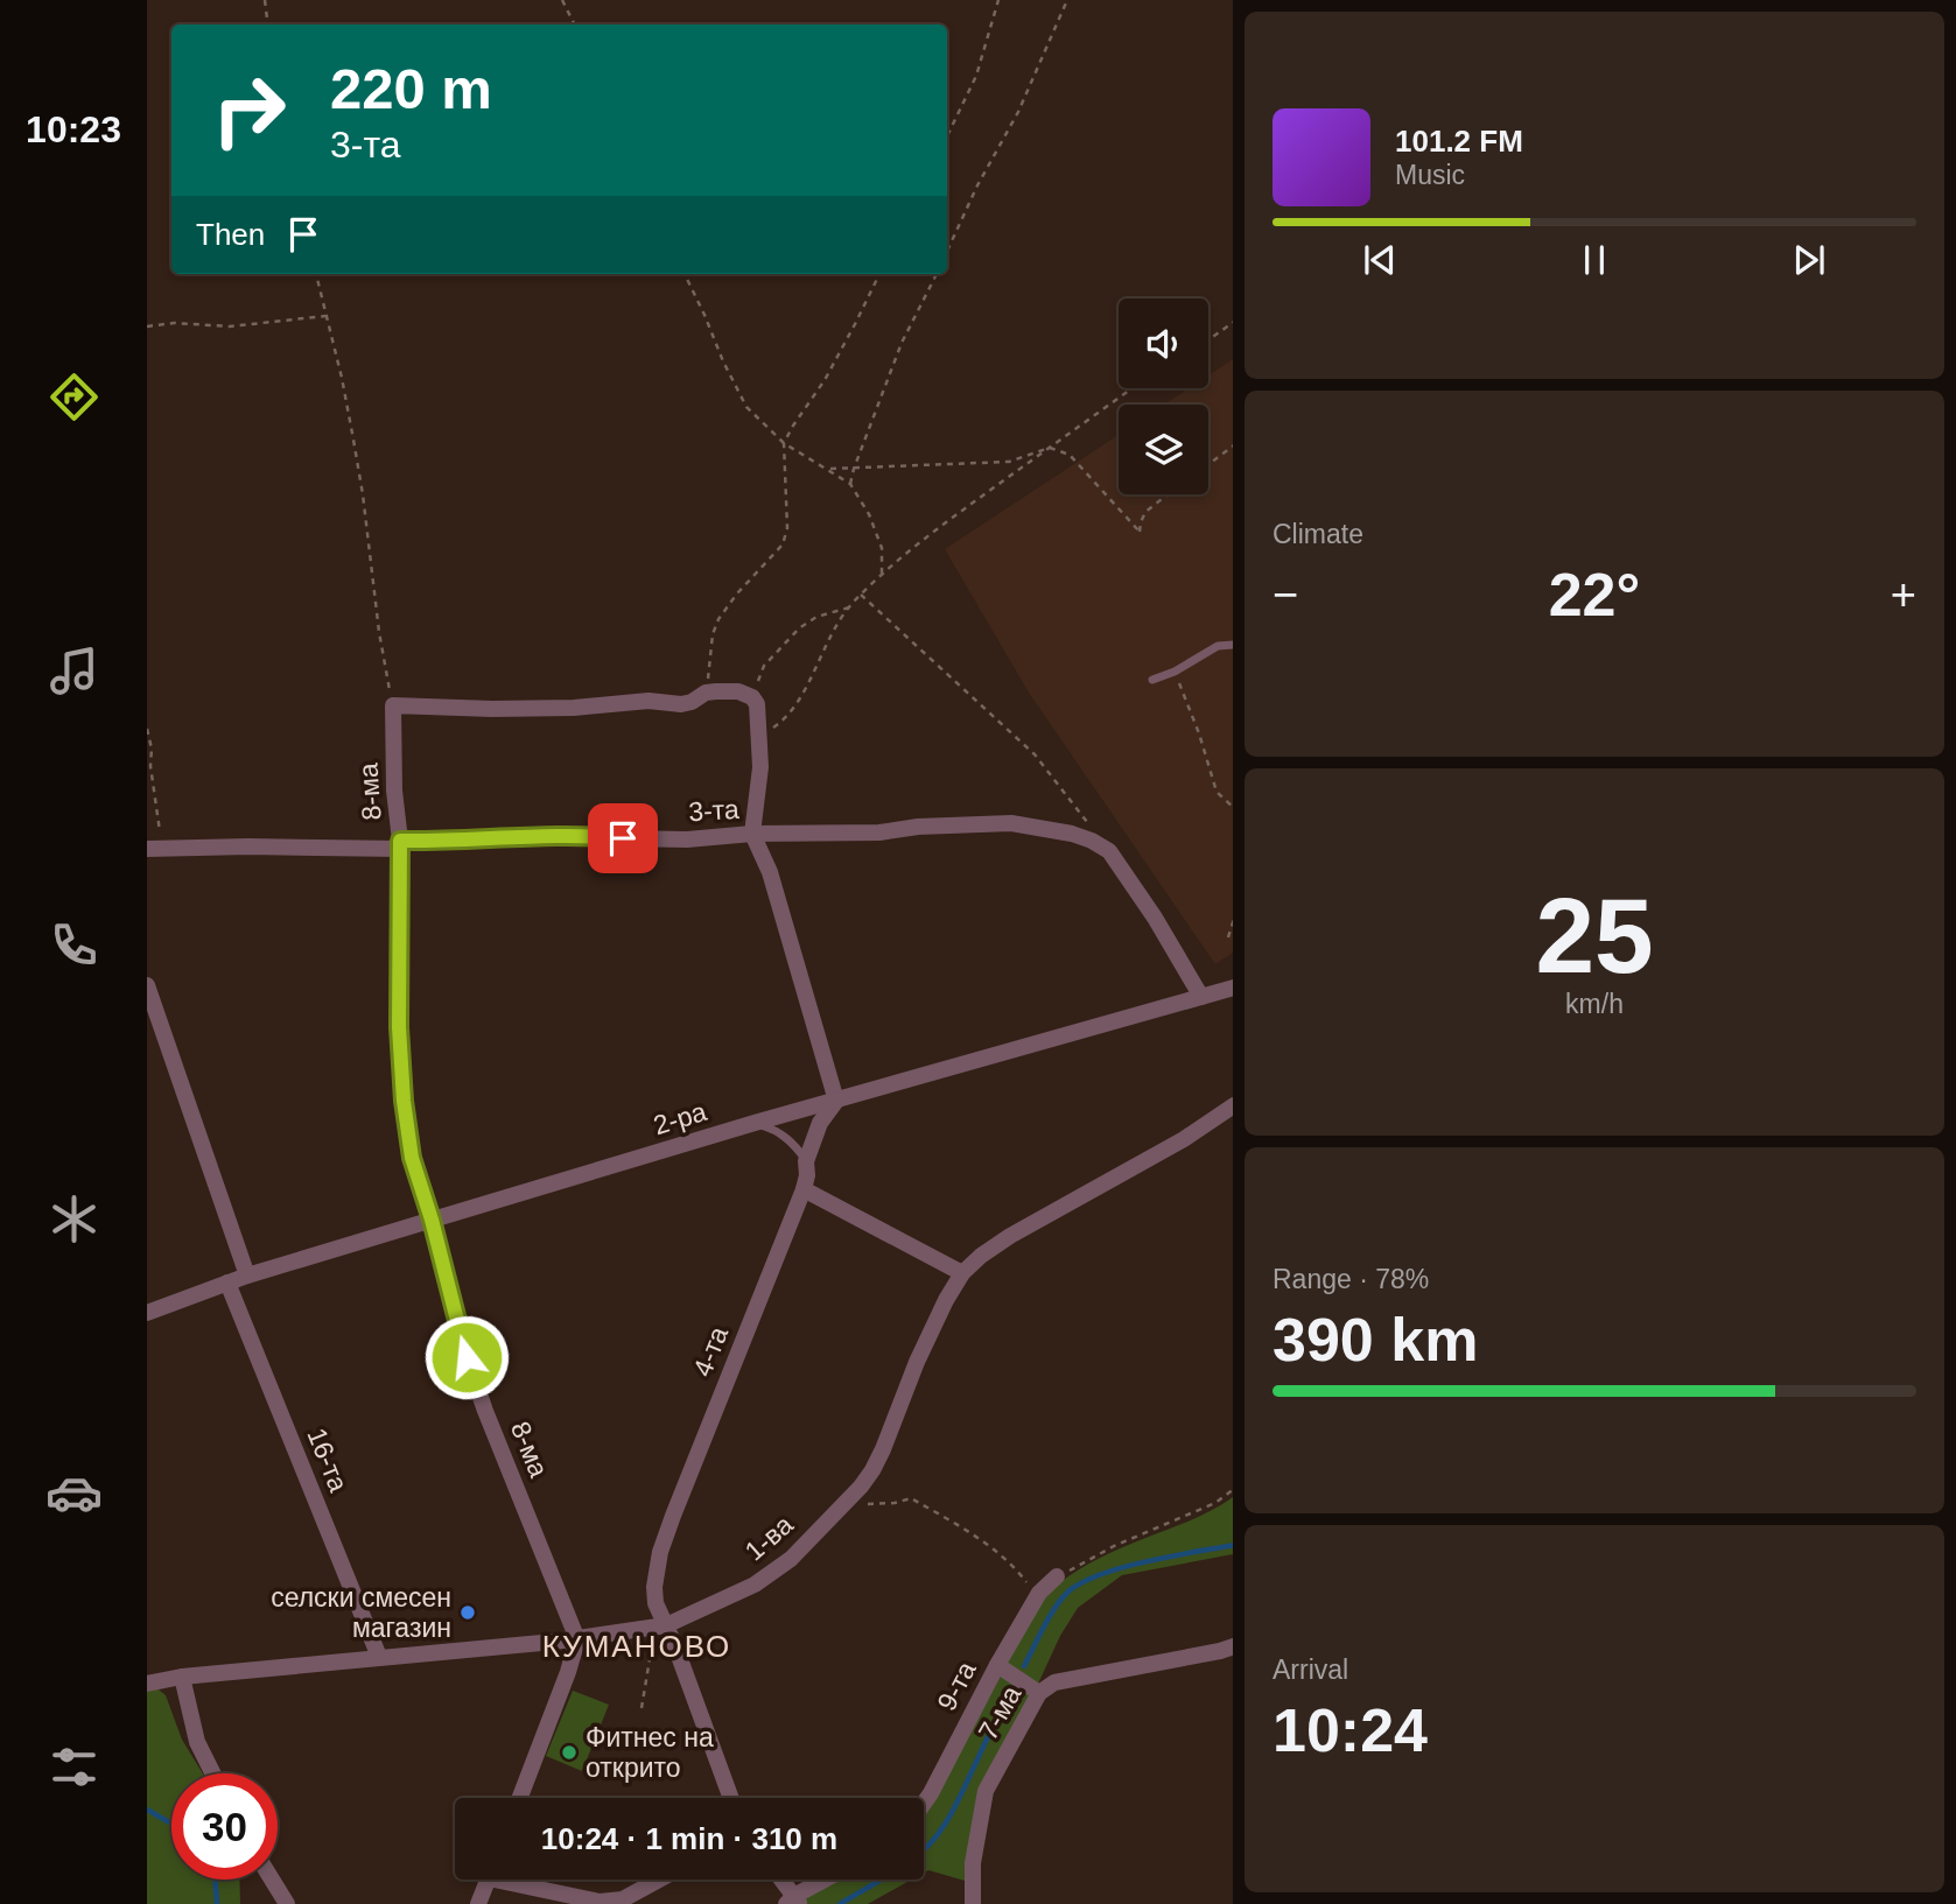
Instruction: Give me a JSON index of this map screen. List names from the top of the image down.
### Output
{
  "streets": {
    "street": [
      "8-ма",
      "3-та",
      "2-ра",
      "4-та",
      "16-та",
      "1-ва",
      "9-та",
      "7-ма"
    ]
  },
  "crossings": [
    ["8-ма", "3-та"],
    ["8-ма", "2-ра"],
    ["8-ма", "1-ва"],
    ["3-та", "2-ра"],
    ["3-та", "4-та"],
    ["2-ра", "4-та"],
    ["2-ра", "16-та"],
    ["4-та", "1-ва"],
    ["16-та", "1-ва"]
  ],
  "districts": ["КУМАНОВО"],
  "places": ["селски смесен магазин", "Фитнес на открито"],
  "page": {
    "tabs": "10:23",
    "turn": ["220 m", "3-та"],
    "song": ["101.2 FM", "Music"],
    "then": "Then",
    "tile": [
      "Climate",
      ["25", "km/h"],
      ["Range · 78%", "390 km"],
      ["Arrival", "10:24"]
    ],
    "heat": ["−", "22°", "+"],
    "limit": "30",
    "trip": "10:24 · 1 min · 310 m"
  }
}
